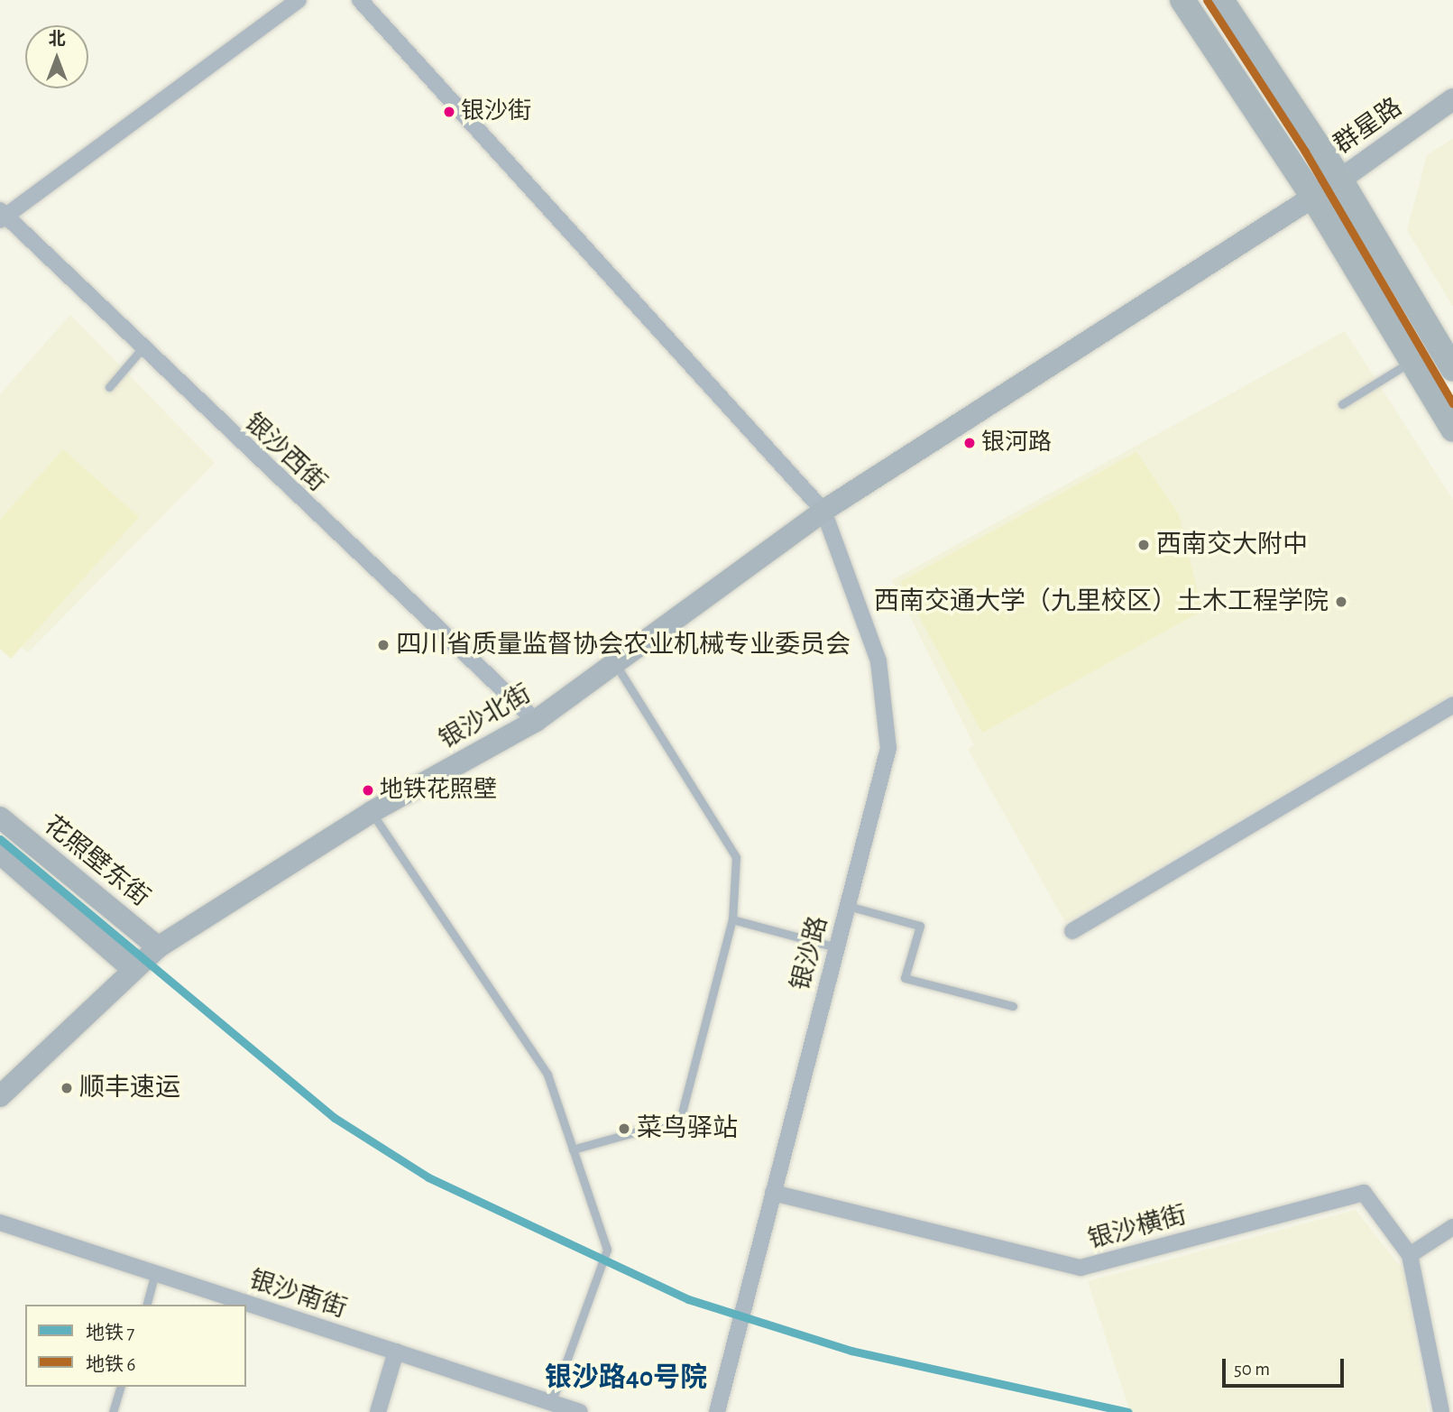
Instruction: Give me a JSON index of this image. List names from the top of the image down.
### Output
{
  "streets": {
    "street": [
      "群星路",
      "银沙西街",
      "银沙北街",
      "花照壁东街",
      "银沙路",
      "银沙横街",
      "银沙南街"
    ]
  },
  "crossings": [
    ["银沙西街", "银沙北街"],
    ["银沙北街", "花照壁东街"],
    ["银沙北街", "银沙路"],
    ["银沙路", "银沙横街"]
  ],
  "districts": ["银沙路40号院"],
  "places": [
    "银沙街",
    "银河路",
    "西南交大附中",
    "西南交通大学（九里校区）土木工程学院",
    "四川省质量监督协会农业机械专业委员会",
    "地铁花照壁",
    "顺丰速运",
    "菜鸟驿站"
  ],
  "lines": ["metro line 6", "metro line 7"],
  "legend": ["地铁 7", "地铁 6"],
  "scale_bar": "50 m",
  "north": "top"
}
